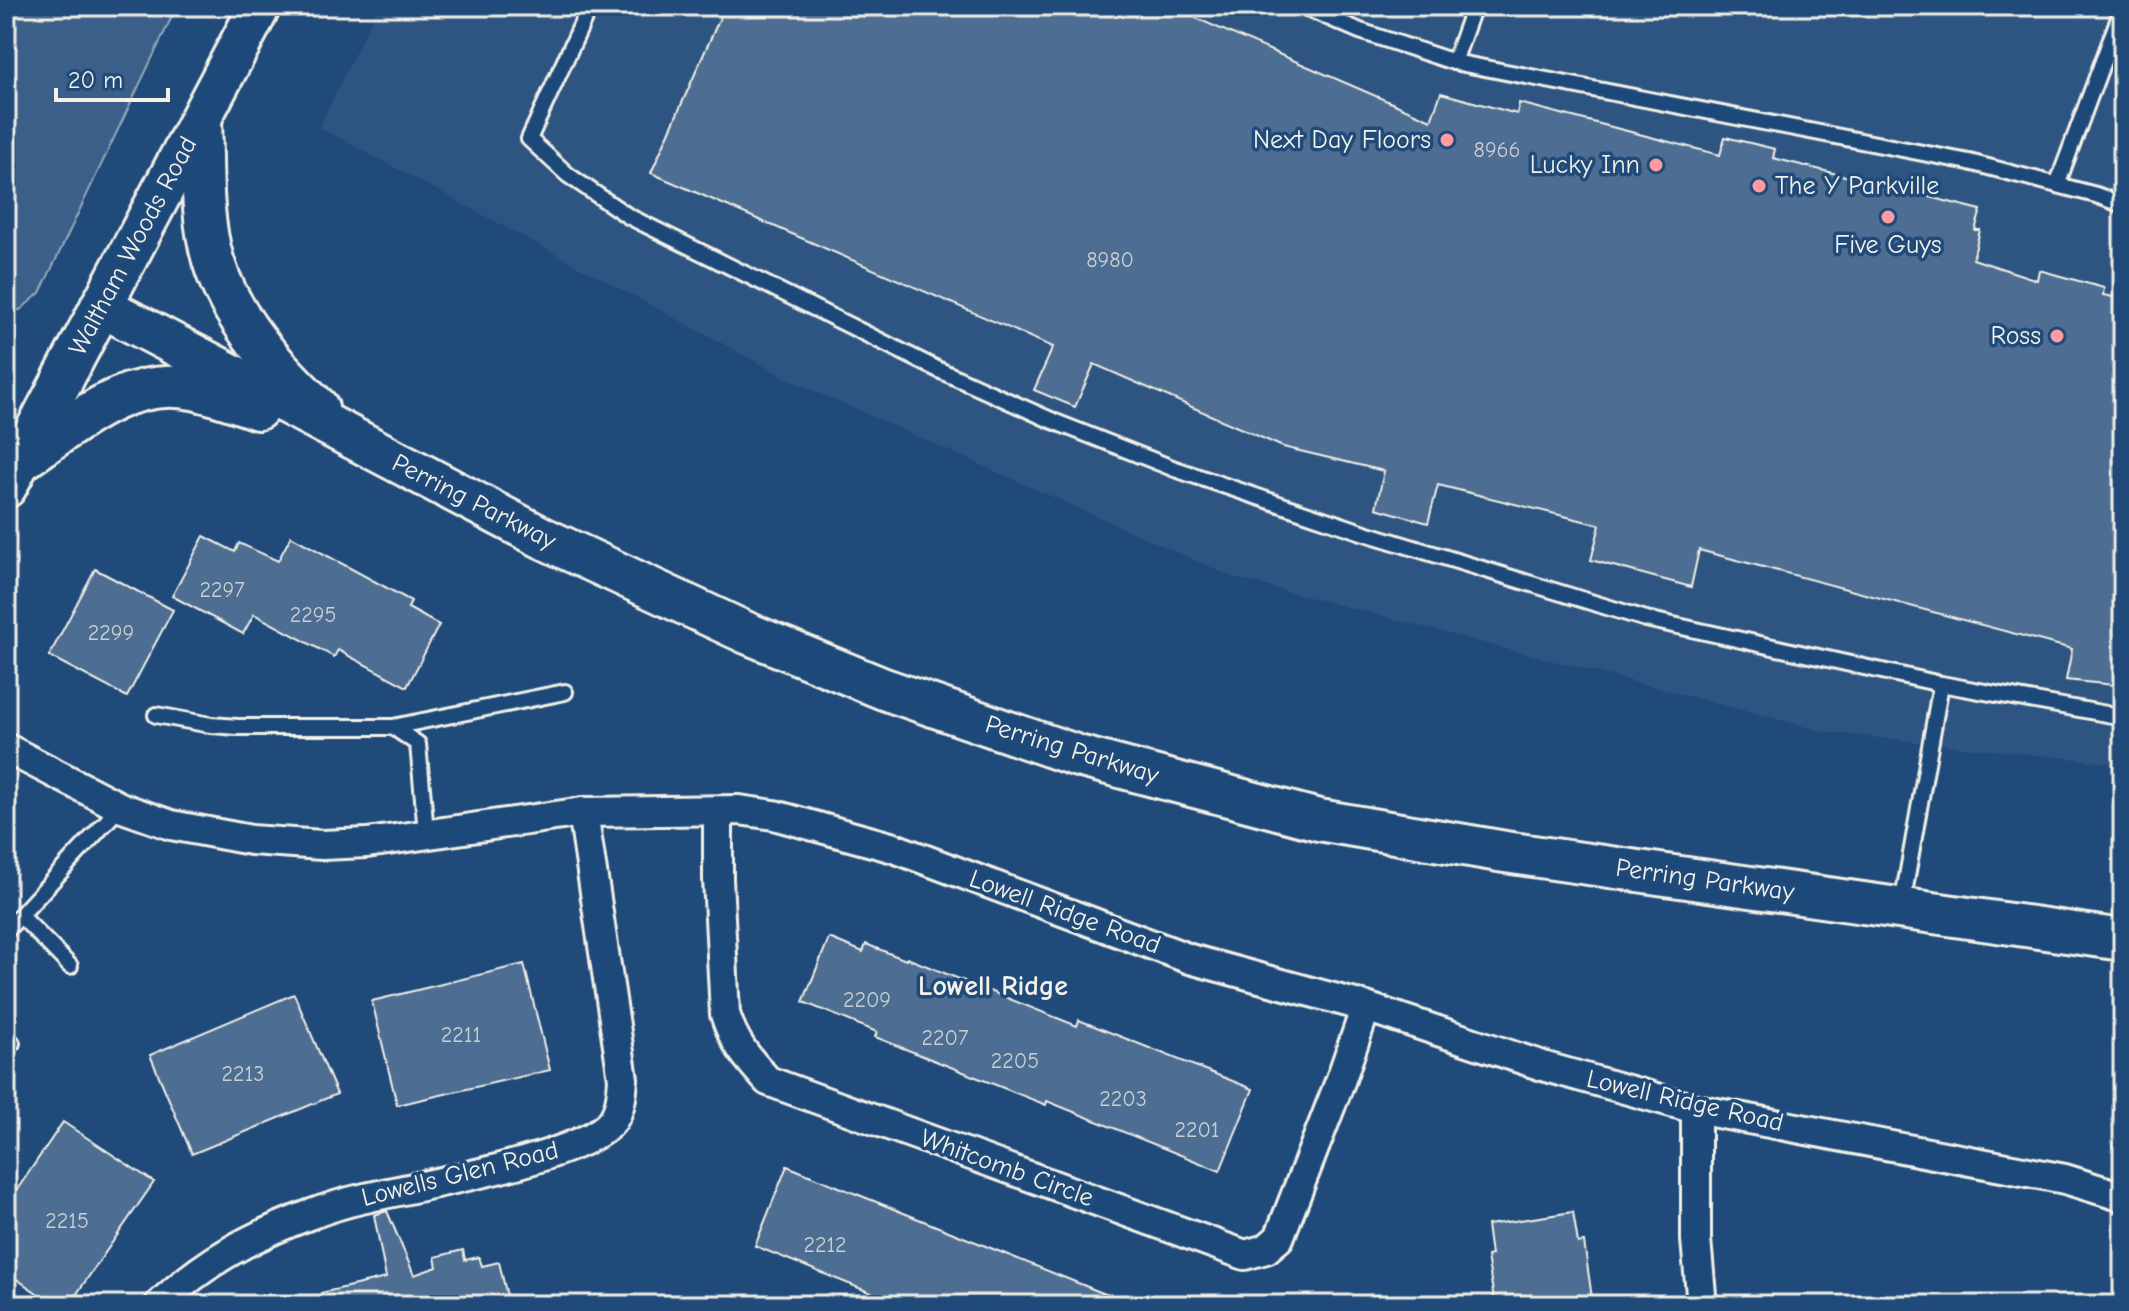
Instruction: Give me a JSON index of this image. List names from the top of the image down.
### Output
{
  "streets": {
    "street": [
      "Waltham Woods Road",
      "Perring Parkway",
      "Lowell Ridge Road",
      "Whitcomb Circle",
      "Lowells Glen Road"
    ]
  },
  "crossings": [
    ["Waltham Woods Road", "Perring Parkway"],
    ["Lowell Ridge Road", "Whitcomb Circle"],
    ["Lowell Ridge Road", "Lowells Glen Road"]
  ],
  "districts": ["Lowell Ridge"],
  "places": [
    "Next Day Floors",
    "Lucky Inn",
    "The Y Parkville",
    "Five Guys",
    "Ross"
  ],
  "house_numbers": [
    "8966",
    "8980",
    "2297",
    "2295",
    "2299",
    "2209",
    "2211",
    "2207",
    "2205",
    "2213",
    "2203",
    "2201",
    "2215",
    "2212"
  ],
  "scale_bar": "20 m"
}
